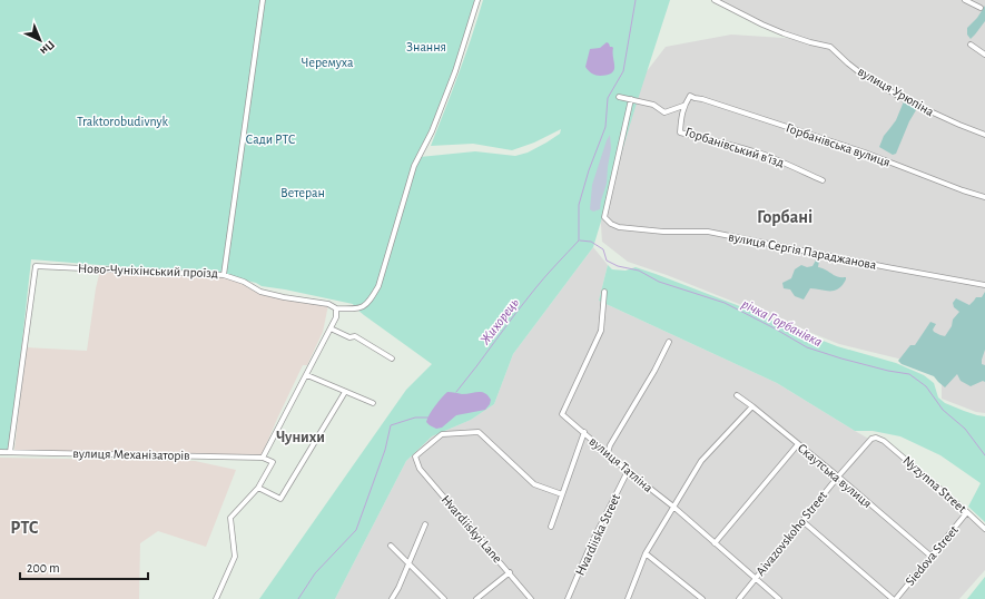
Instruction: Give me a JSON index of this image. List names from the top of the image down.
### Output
{
  "streets": {
    "street": [
      "вулиця Урюпіна",
      "Горбанівська вулиця",
      "Горбанівський в'їзд",
      "вулиця Сергія Параджанова",
      "Ново-Чуніхінський проїзд",
      "вулиця Механізаторів",
      "вулиця Татліна",
      "Скаутська вулиця",
      "Nyzynna Street",
      "Hvardiiskyi Lane",
      "Aivazovskoho Street",
      "Hvardiiska Street",
      "Siedova Street"
    ]
  },
  "crossings": [
    ["Горбанівська вулиця", "Горбанівський в'їзд"],
    ["Ново-Чуніхінський проїзд", "вулиця Механізаторів"],
    ["вулиця Татліна", "Aivazovskoho Street"],
    ["вулиця Татліна", "Hvardiiska Street"],
    ["Скаутська вулиця", "Aivazovskoho Street"],
    ["Скаутська вулиця", "Siedova Street"],
    ["Nyzynna Street", "Aivazovskoho Street"],
    ["Nyzynna Street", "Siedova Street"]
  ],
  "districts": ["Горбані", "Чунихи", "РТС"],
  "water": ["Жихорець", "річка Горбанівка"],
  "parks": [
    "Знання",
    "Черемуха",
    "Traktorobudivnyk",
    "Сади РТС",
    "Ветеран"
  ],
  "scale_bar": "200 m",
  "north": "bottom right"
}
